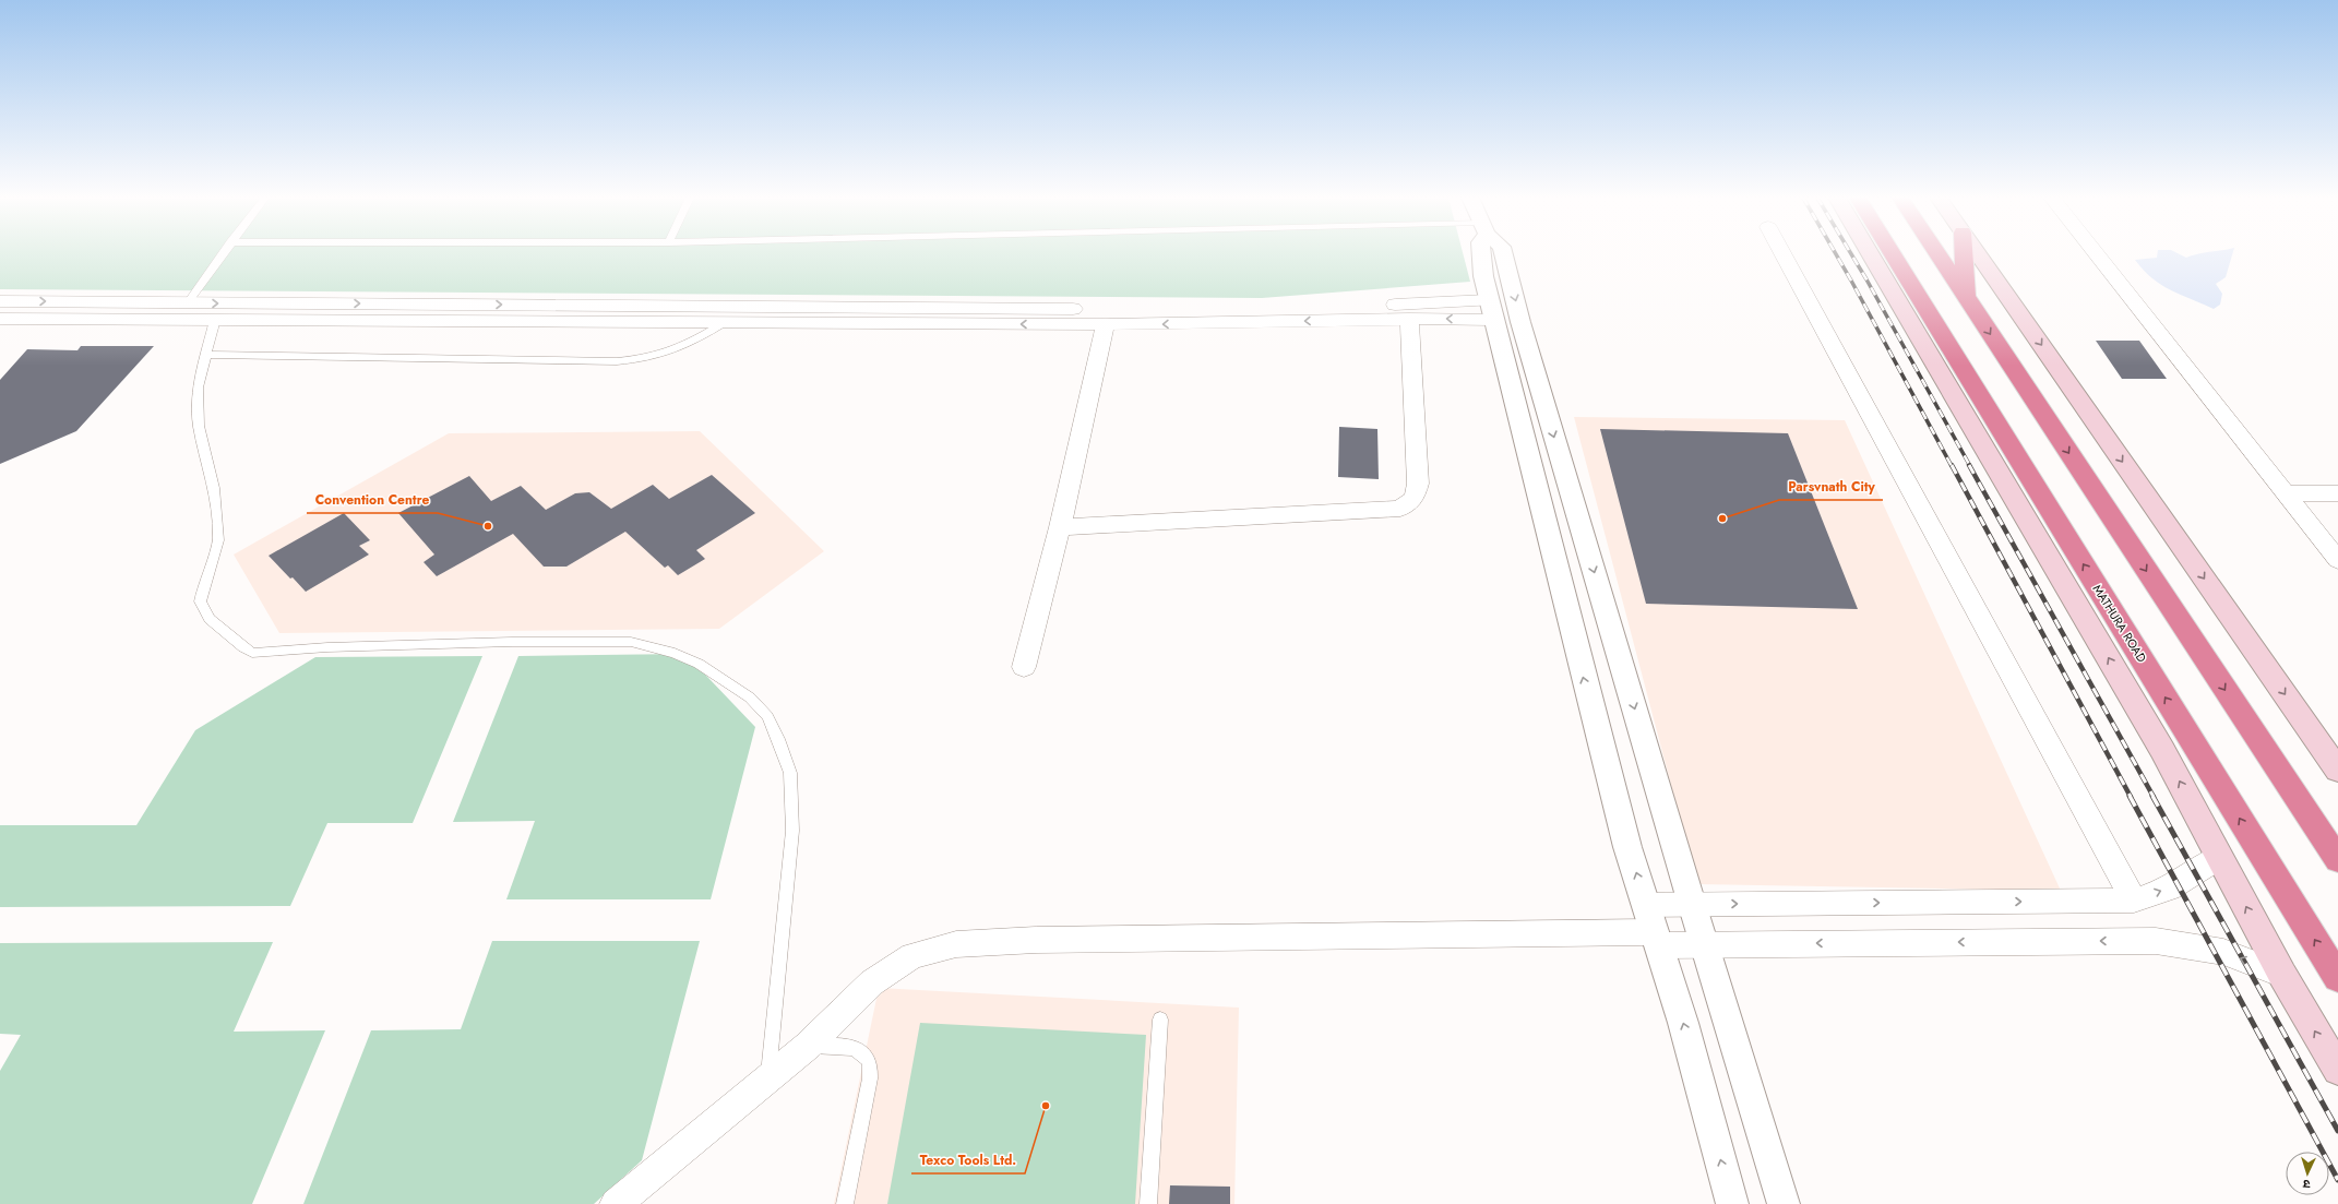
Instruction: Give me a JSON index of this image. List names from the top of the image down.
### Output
{
  "streets": {
    "highway": ["MATHURA ROAD"]
  },
  "places": ["Parsvnath City", "Convention Centre", "Texco Tools Ltd."],
  "north": "bottom"
}
